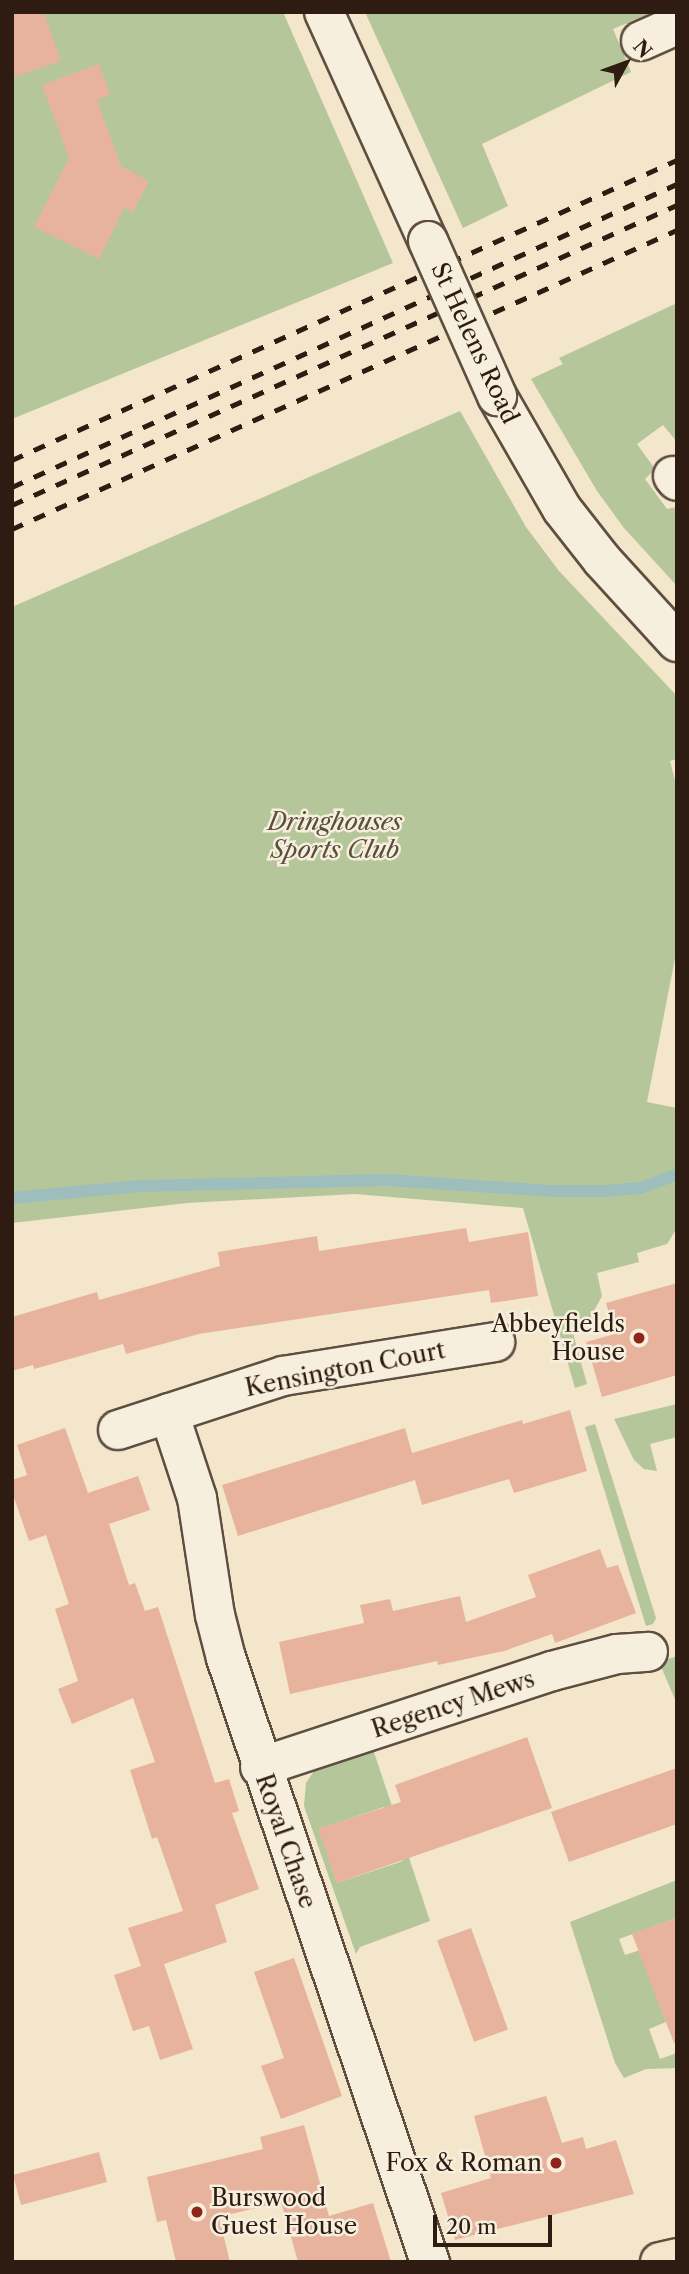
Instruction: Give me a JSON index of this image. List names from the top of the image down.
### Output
{
  "streets": {
    "street": [
      "St Helens Road",
      "Kensington Court",
      "Regency Mews",
      "Royal Chase"
    ]
  },
  "crossings": [
    ["Kensington Court", "Royal Chase"],
    ["Regency Mews", "Royal Chase"]
  ],
  "parks": ["Dringhouses Sports Club"],
  "places": ["Abbeyfields House", "Fox & Roman", "Burswood Guest House"],
  "scale_bar": "20 m",
  "north": "top right"
}
